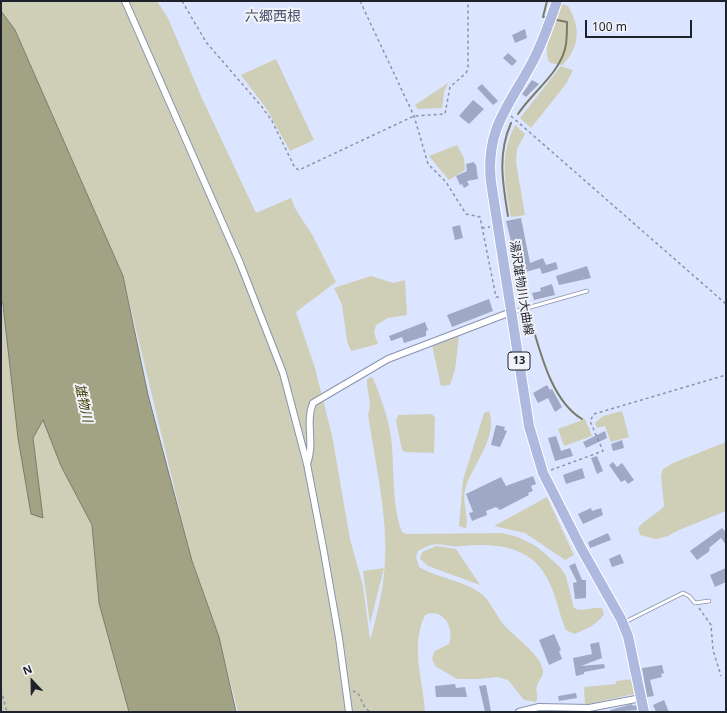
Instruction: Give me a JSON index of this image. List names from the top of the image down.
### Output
{
  "streets": {
    "main road": ["湯沢雄物川大曲線", "13"]
  },
  "districts": ["六郷西根"],
  "water": ["雄物川"],
  "scale_bar": "100 m",
  "north": "top"
}
